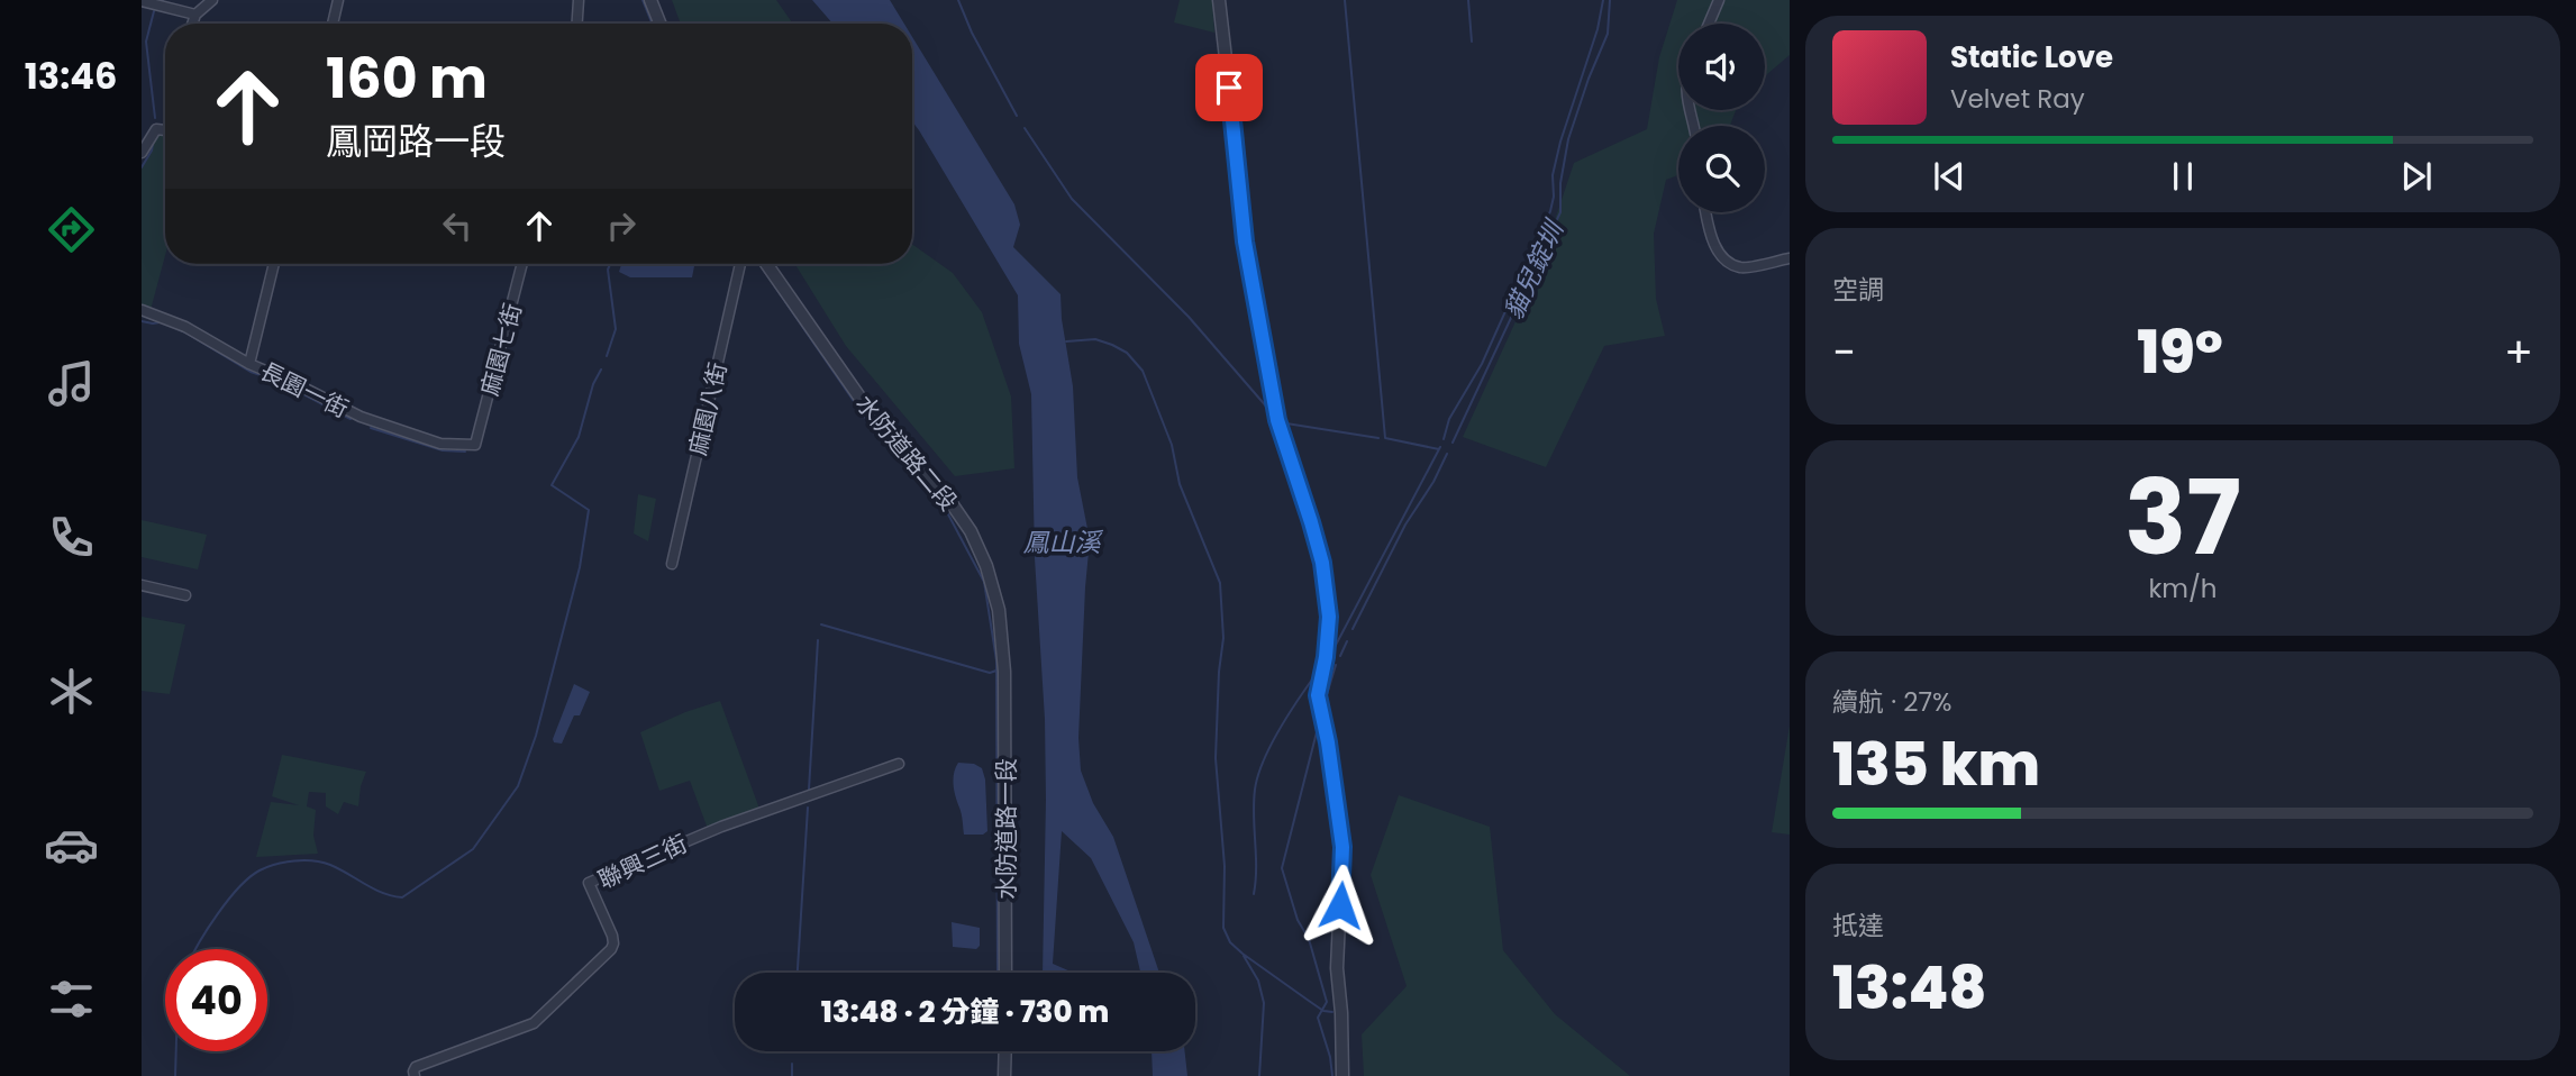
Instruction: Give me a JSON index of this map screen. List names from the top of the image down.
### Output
{
  "streets": {
    "street": [
      "麻園七街",
      "長園一街",
      "麻園八街",
      "水防道路二段",
      "水防道路一段",
      "聯興三街"
    ]
  },
  "crossings": [
    ["麻園七街", "長園一街"],
    ["水防道路二段", "水防道路一段"]
  ],
  "water": ["貓兒錠圳", "鳳山溪"],
  "page": {
    "tabs": "13:46",
    "turn": ["160 m", "鳳岡路一段"],
    "song": ["Static Love", "Velvet Ray"],
    "tile": [
      "空調",
      ["37", "km/h"],
      ["續航 · 27%", "135 km"],
      ["抵達", "13:48"]
    ],
    "heat": ["−", "19°", "+"],
    "limit": "40",
    "trip": "13:48 · 2 分鐘 · 730 m"
  }
}
